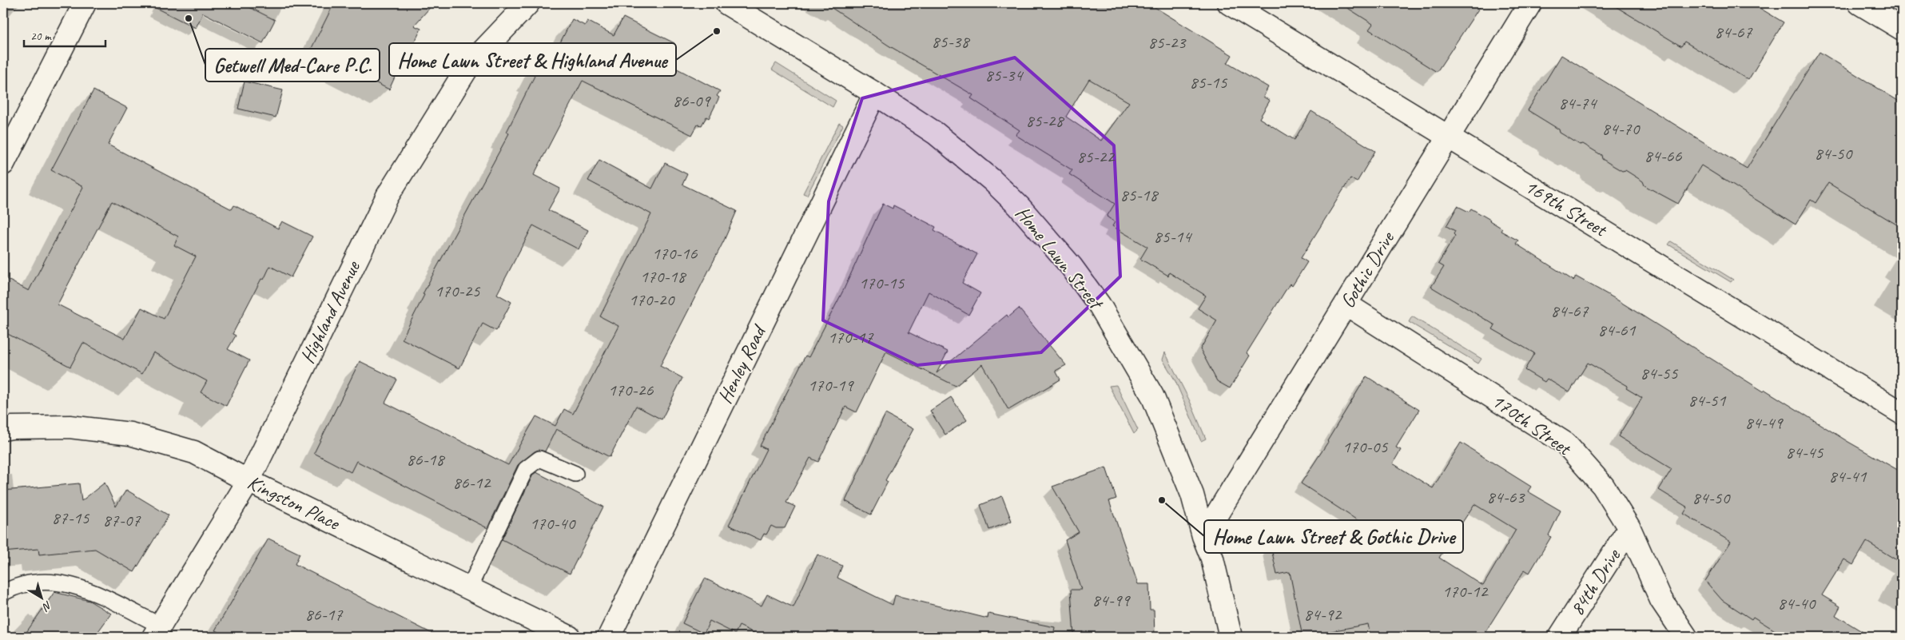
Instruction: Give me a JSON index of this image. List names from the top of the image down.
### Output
{
  "streets": {
    "street": [
      "169th Street",
      "Home Lawn Street",
      "Gothic Drive",
      "Highland Avenue",
      "Henley Road",
      "170th Street",
      "Kingston Place",
      "84th Drive"
    ]
  },
  "crossings": [
    ["169th Street", "Gothic Drive"],
    ["Home Lawn Street", "Gothic Drive"],
    ["Home Lawn Street", "Henley Road"],
    ["Gothic Drive", "170th Street"],
    ["Highland Avenue", "Kingston Place"],
    ["170th Street", "84th Drive"]
  ],
  "places": ["Getwell Med-Care P.C.", "Home Lawn Street & Highland Avenue", "Home Lawn Street & Gothic Drive"],
  "house_numbers": [
    "84-67",
    "85-38",
    "85-23",
    "85-34",
    "85-15",
    "86-09",
    "84-74",
    "85-28",
    "84-70",
    "84-50",
    "84-66",
    "85-22",
    "85-18",
    "85-14",
    "170-16",
    "170-18",
    "170-15",
    "170-25",
    "170-20",
    "84-67",
    "84-61",
    "170-17",
    "84-55",
    "170-19",
    "170-26",
    "84-51",
    "84-49",
    "170-05",
    "84-45",
    "86-18",
    "84-41",
    "86-12",
    "84-63",
    "84-50",
    "87-15",
    "87-07",
    "170-40",
    "170-12",
    "84-99",
    "84-40",
    "86-17",
    "84-92"
  ],
  "scale_bar": "20 m",
  "north": "bottom right"
}
